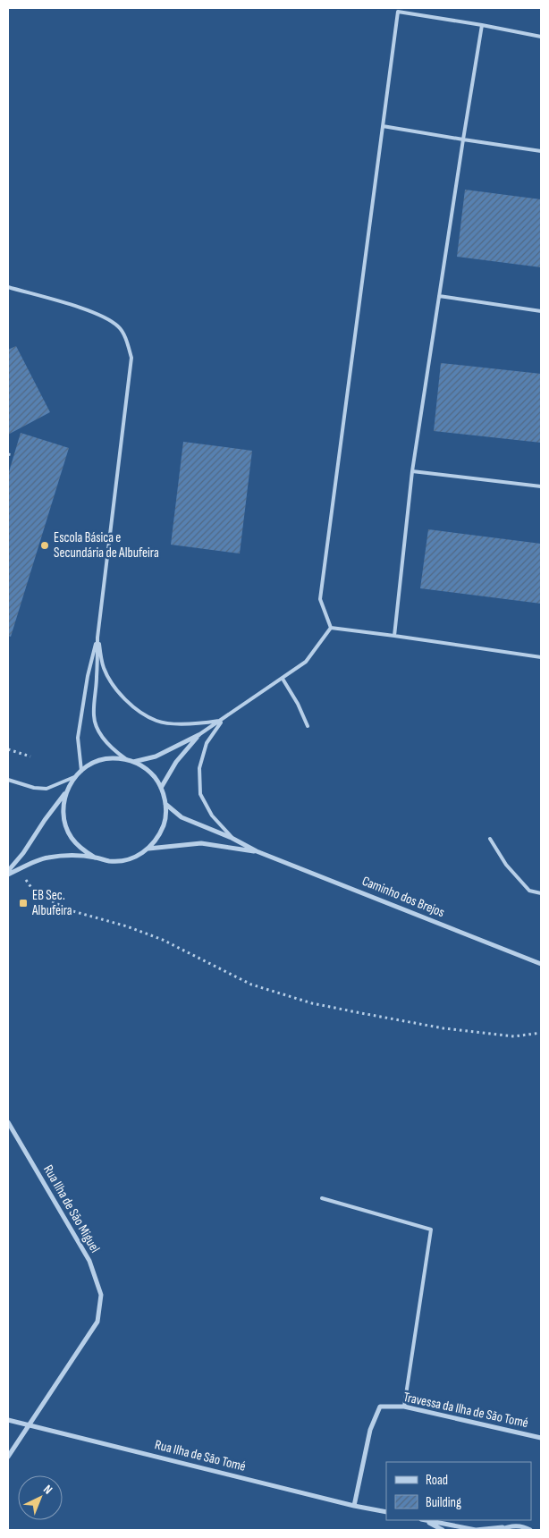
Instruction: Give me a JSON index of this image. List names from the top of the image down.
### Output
{
  "streets": {
    "street": [
      "Caminho dos Brejos",
      "Rua Ilha de São Miguel",
      "Travessa da Ilha de São Tomé",
      "Rua Ilha de São Tomé"
    ]
  },
  "crossings": [
    ["Rua Ilha de São Miguel", "Rua Ilha de São Tomé"],
    ["Travessa da Ilha de São Tomé", "Rua Ilha de São Tomé"]
  ],
  "places": {
    "other": ["Escola Básica e Secundária de Albufeira"],
    "transit": ["EB Sec. Albufeira"]
  },
  "legend": ["Road", "Building"],
  "north": "top right"
}
